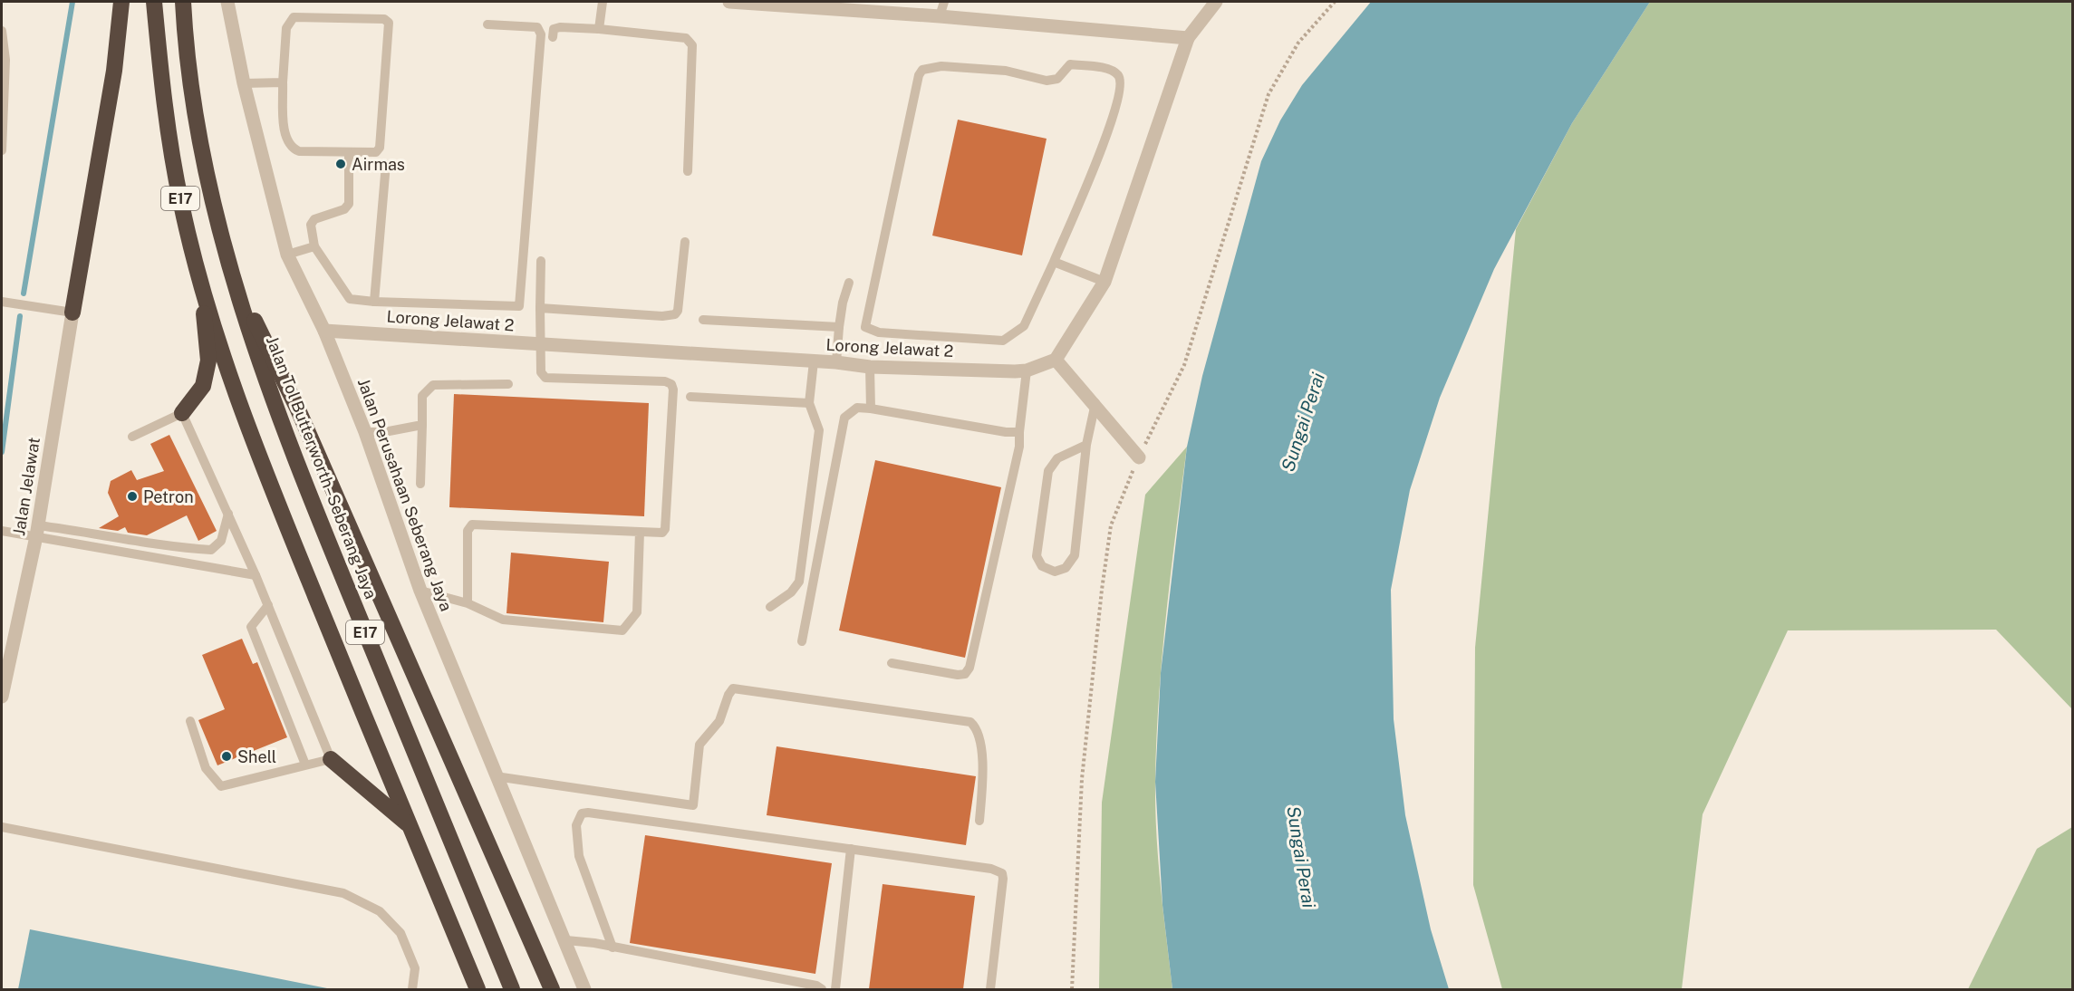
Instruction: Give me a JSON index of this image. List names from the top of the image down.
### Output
{
  "streets": {
    "highway": ["E17", "Jalan Tol Butterworth–Seberang Jaya"],
    "street": ["Lorong Jelawat 2", "Jalan Jelawat", "Jalan Perusahaan Seberang Jaya"]
  },
  "crossings": [
    ["Lorong Jelawat 2", "Jalan Perusahaan Seberang Jaya"]
  ],
  "water": ["Sungai Perai"],
  "places": ["Airmas", "Petron", "Shell"]
}
